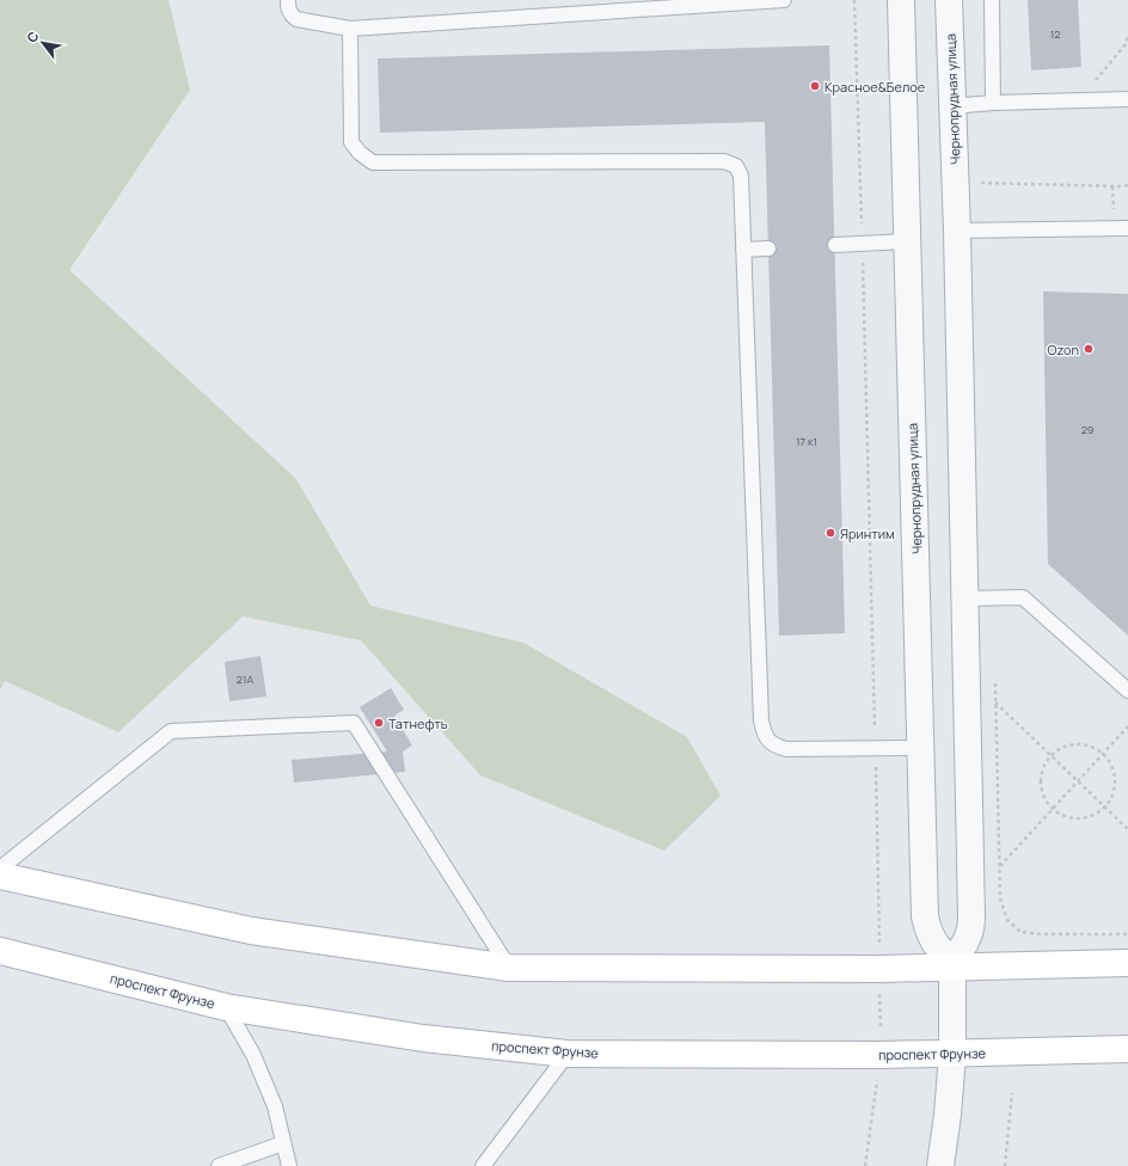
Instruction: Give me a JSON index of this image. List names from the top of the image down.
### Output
{
  "streets": {
    "main road": ["проспект Фрунзе"],
    "street": ["Чернопрудная улица"]
  },
  "crossings": [
    ["Чернопрудная улица", "проспект Фрунзе"]
  ],
  "places": [
    "Красное&Белое",
    "Ozon",
    "Яринтим",
    "Татнефть"
  ],
  "house_numbers": [
    "12",
    "29",
    "17 к1",
    "21А"
  ],
  "north": "top left"
}
